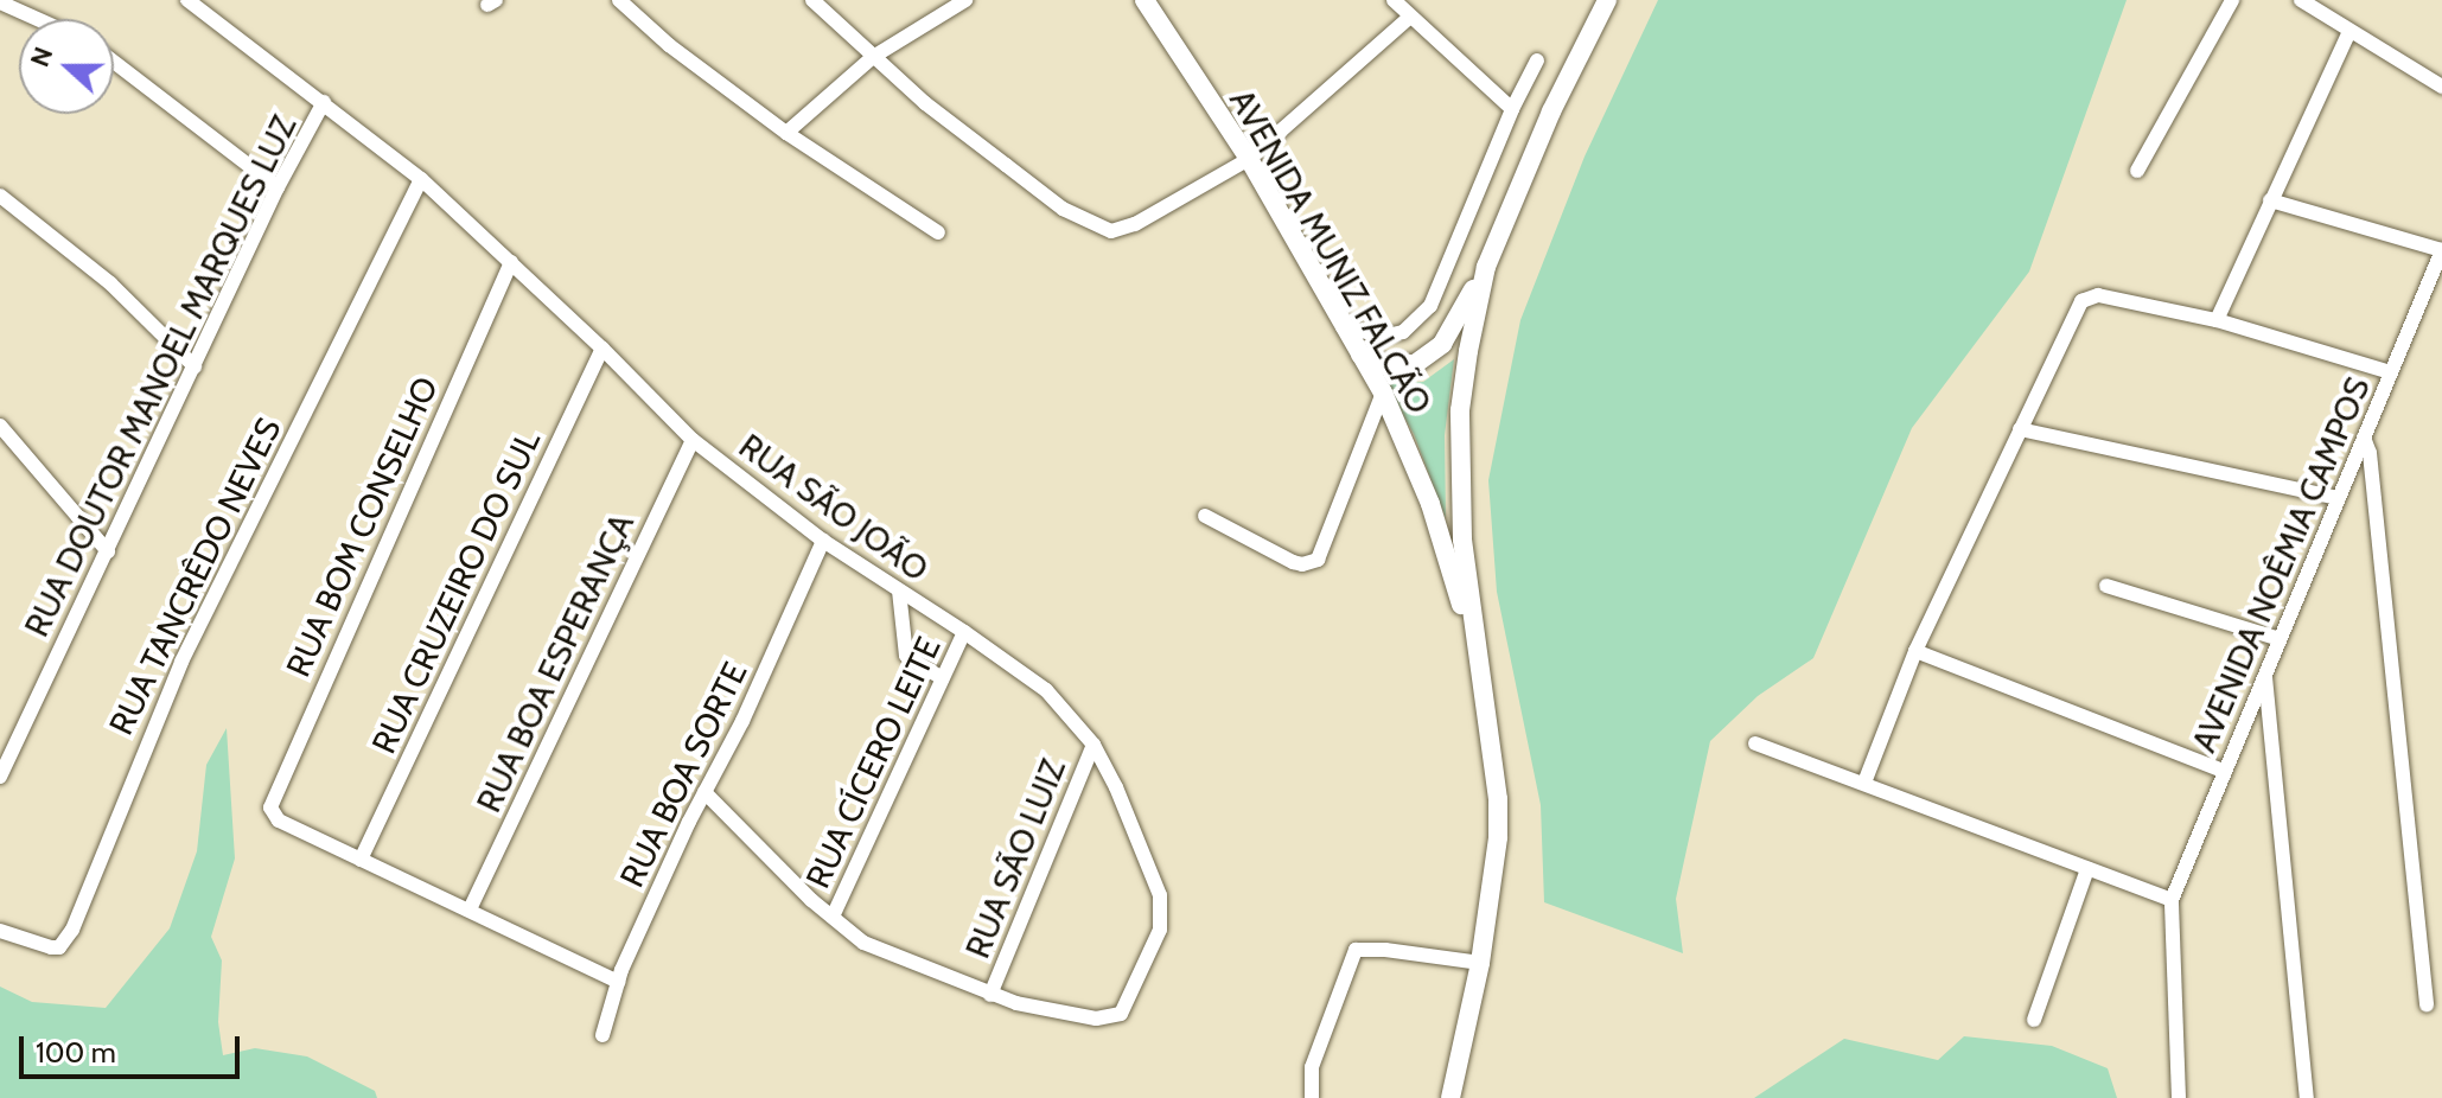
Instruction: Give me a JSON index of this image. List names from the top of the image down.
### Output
{
  "streets": {
    "main road": ["AVENIDA MUNIZ FALCÃO"],
    "street": [
      "RUA DOUTOR MANOEL MARQUES LUZ",
      "RUA SÃO JOÃO",
      "RUA BOM CONSELHO",
      "AVENIDA NOÊMIA CAMPOS",
      "RUA TANCRÊDO NEVES",
      "RUA CRUZEIRO DO SUL",
      "RUA BOA ESPERANÇA",
      "RUA CÍCERO LEITE",
      "RUA BOA SORTE",
      "RUA SÃO LUIZ"
    ]
  },
  "crossings": [
    ["RUA DOUTOR MANOEL MARQUES LUZ", "RUA SÃO JOÃO"],
    ["RUA SÃO JOÃO", "RUA BOM CONSELHO"],
    ["RUA SÃO JOÃO", "RUA TANCRÊDO NEVES"],
    ["RUA SÃO JOÃO", "RUA CRUZEIRO DO SUL"],
    ["RUA SÃO JOÃO", "RUA BOA ESPERANÇA"],
    ["RUA SÃO JOÃO", "RUA CÍCERO LEITE"],
    ["RUA SÃO JOÃO", "RUA BOA SORTE"],
    ["RUA SÃO JOÃO", "RUA SÃO LUIZ"],
    ["RUA BOM CONSELHO", "RUA CRUZEIRO DO SUL"]
  ],
  "scale_bar": "100 m",
  "north": "left"
}
